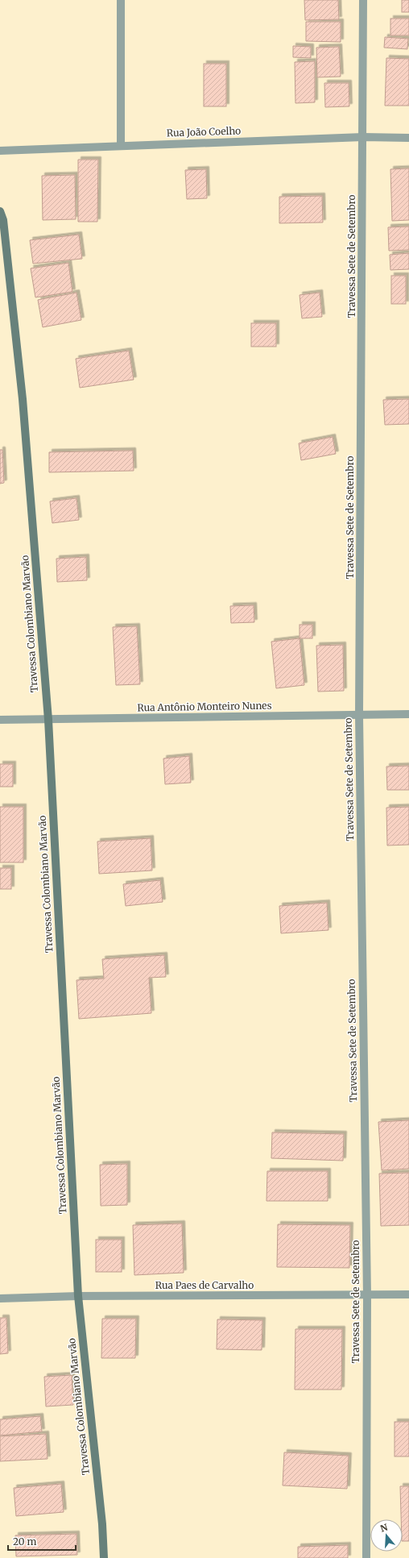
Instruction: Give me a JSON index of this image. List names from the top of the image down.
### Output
{
  "streets": {
    "main road": ["Travessa Colombiano Marvão"],
    "street": [
      "Rua João Coelho",
      "Travessa Sete de Setembro",
      "Rua Antônio Monteiro Nunes",
      "Rua Paes de Carvalho"
    ]
  },
  "crossings": [
    ["Rua João Coelho", "Travessa Sete de Setembro"],
    ["Travessa Sete de Setembro", "Rua Antônio Monteiro Nunes"],
    ["Travessa Sete de Setembro", "Rua Paes de Carvalho"],
    ["Travessa Colombiano Marvão", "Rua Antônio Monteiro Nunes"],
    ["Travessa Colombiano Marvão", "Rua Paes de Carvalho"]
  ],
  "scale_bar": "20 m",
  "north": "top"
}
